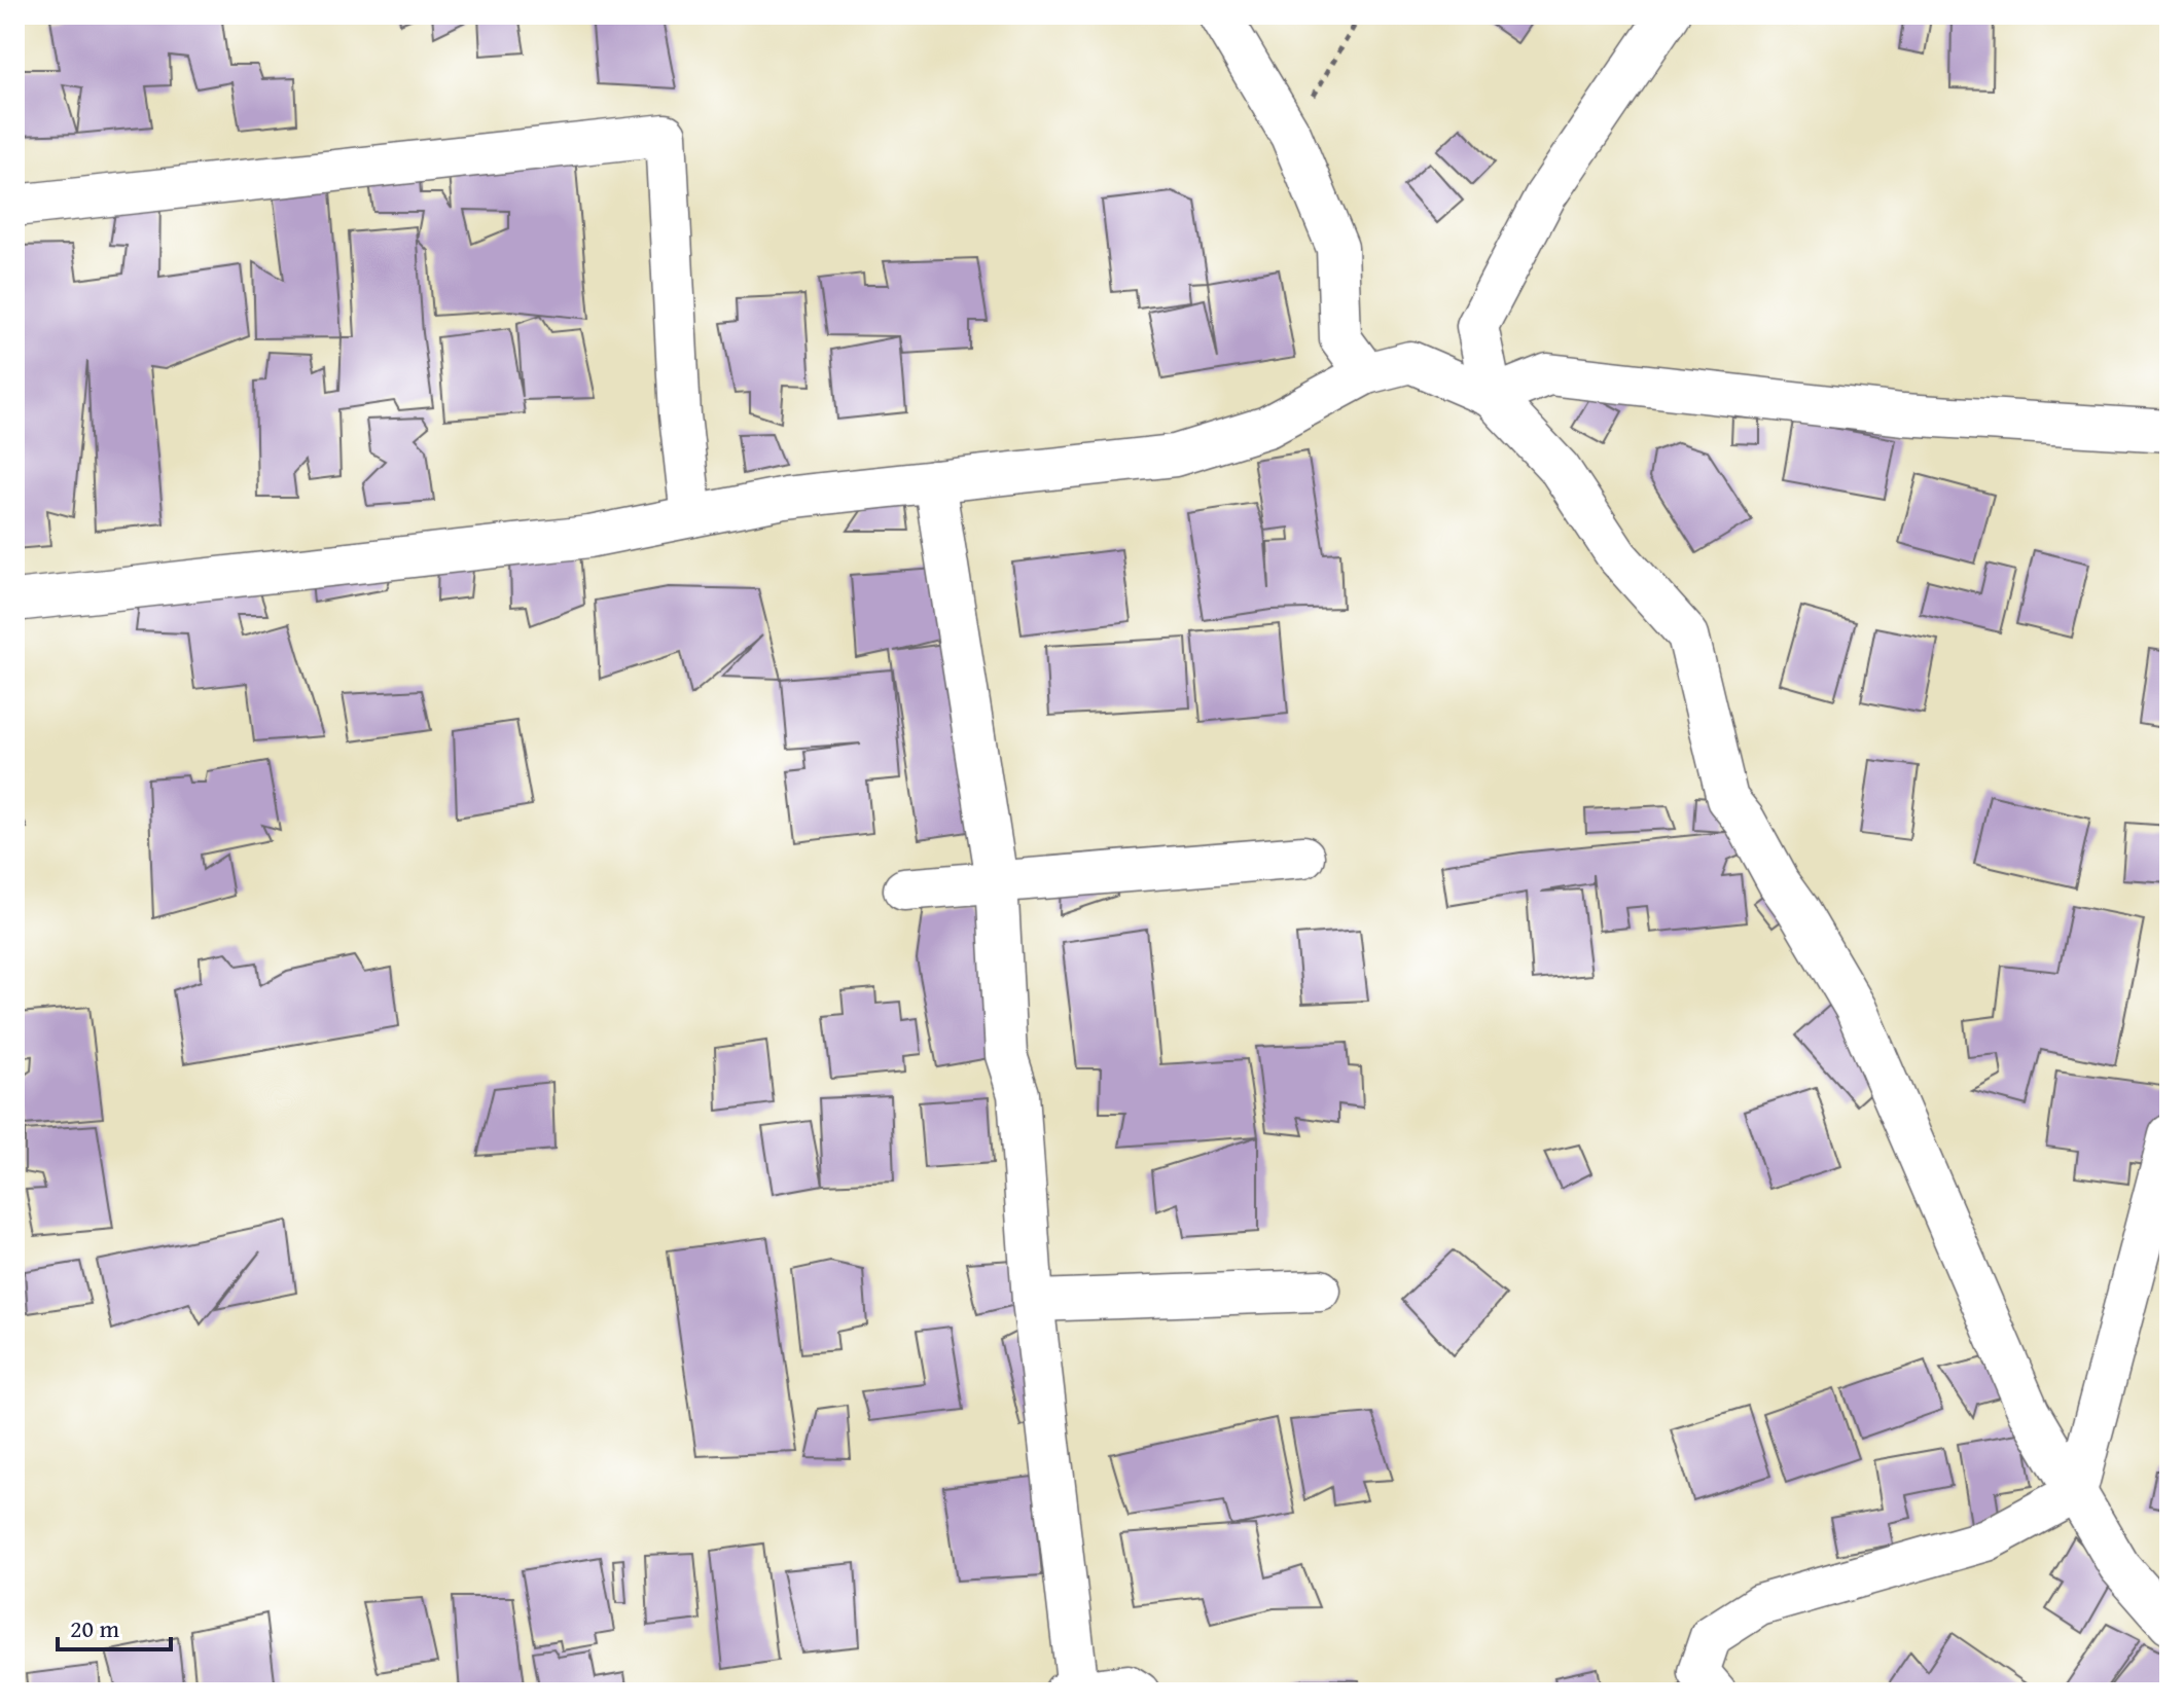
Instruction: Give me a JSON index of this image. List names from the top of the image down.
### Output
{
  "scale_bar": "20 m"
}
